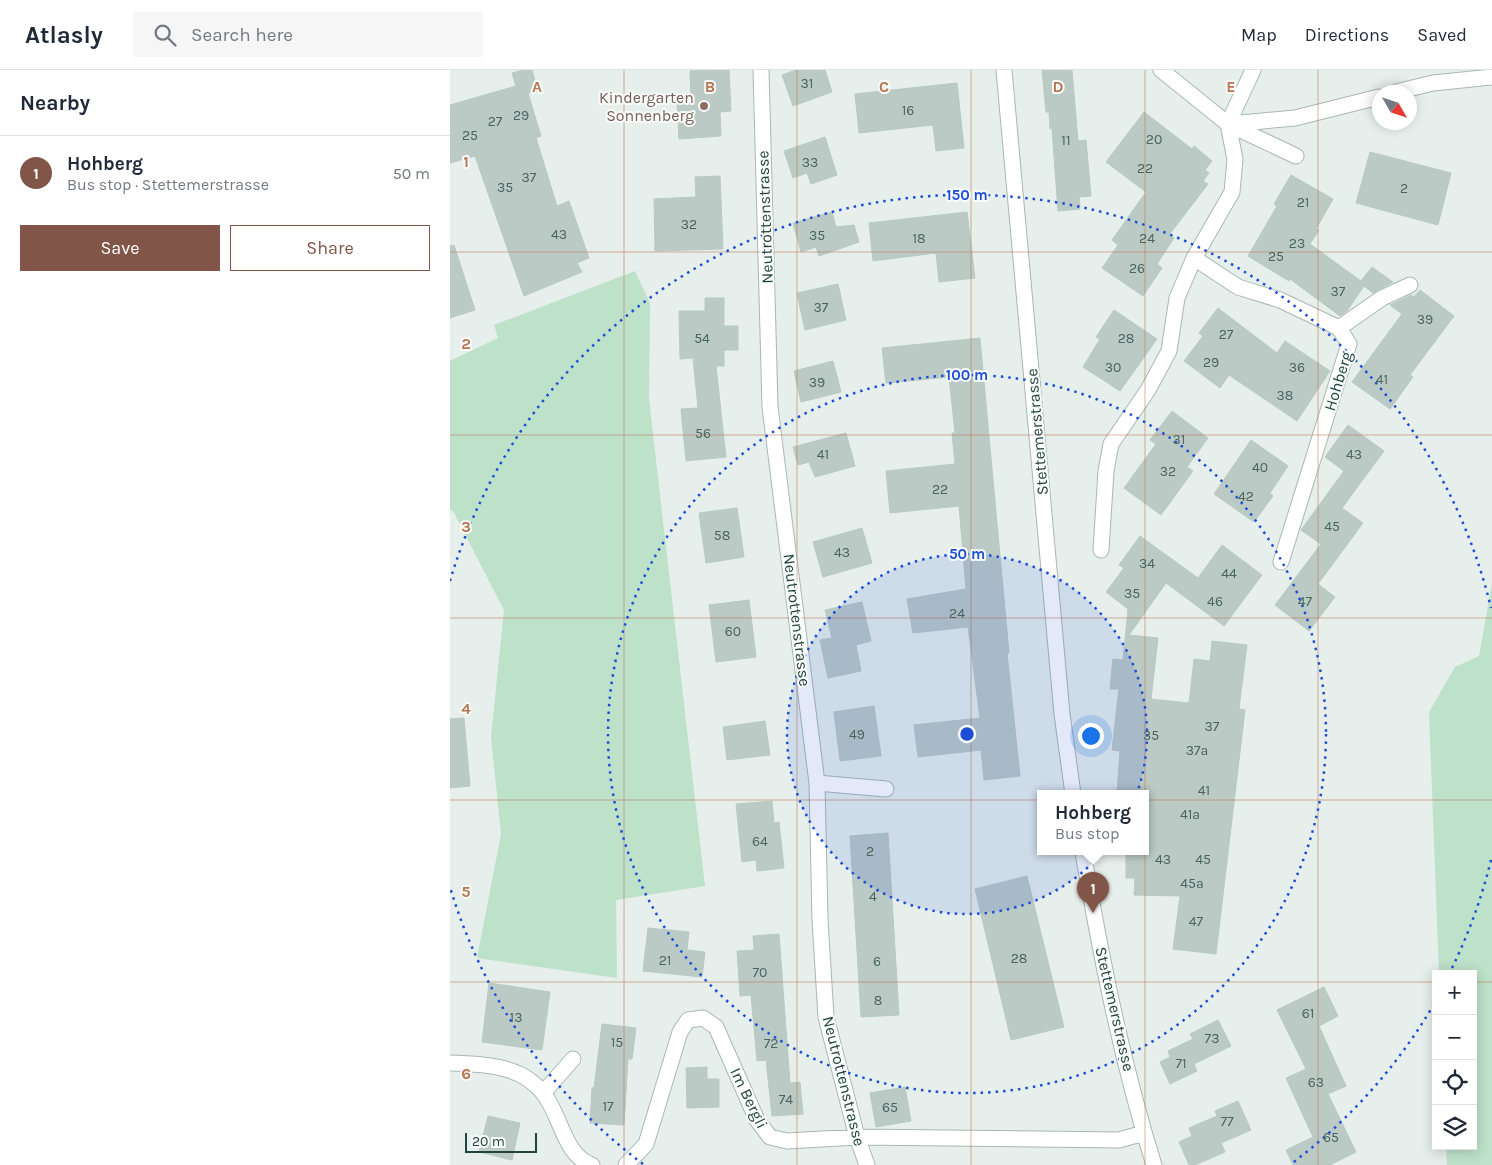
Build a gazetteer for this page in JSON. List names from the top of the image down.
{
  "streets": {
    "street": [
      "Neutrottenstrasse",
      "Hohberg",
      "Stettemerstrasse",
      "Im Bergli"
    ]
  },
  "crossings": [
    ["Neutrottenstrasse", "Im Bergli"],
    ["Stettemerstrasse", "Im Bergli"]
  ],
  "places": ["Kindergarten Sonnenberg"],
  "house_numbers": [
    "31",
    "16",
    "29",
    "27",
    "25",
    "20",
    "11",
    "33",
    "22",
    "37",
    "35",
    "2",
    "21",
    "32",
    "43",
    "35",
    "18",
    "24",
    "23",
    "25",
    "26",
    "37",
    "37",
    "39",
    "27",
    "54",
    "28",
    "29",
    "30",
    "36",
    "41",
    "39",
    "38",
    "56",
    "31",
    "41",
    "43",
    "40",
    "32",
    "22",
    "42",
    "45",
    "58",
    "43",
    "34",
    "44",
    "35",
    "46",
    "47",
    "24",
    "60",
    "37",
    "49",
    "35",
    "37a",
    "41",
    "41a",
    "64",
    "2",
    "43",
    "45",
    "45a",
    "4",
    "47",
    "28",
    "21",
    "6",
    "70",
    "8",
    "61",
    "13",
    "73",
    "15",
    "72",
    "71",
    "63",
    "74",
    "17",
    "65",
    "77",
    "65"
  ],
  "scale_bar": "20 m",
  "north": "bottom right",
  "page": {
    "header": "Atlasly",
    "search": "Search here",
    "nav": ["Map", "Directions", "Saved"],
    "heading": "Nearby",
    "list": [
      {
        "mark": "1",
        "name": "Hohberg",
        "note": "Bus stop · Stettemerstrasse",
        "value": "50 m"
      }
    ],
    "buttons": ["Save", "Share"],
    "popup": ["Hohberg", "Bus stop"],
    "pins": "1",
    "map_buttons": ["+", "−"],
    "scale": "20 m"
  },
  "grid": {
    "columns": [
      "A",
      "B",
      "C",
      "D",
      "E"
    ],
    "rows": [
      "1",
      "2",
      "3",
      "4",
      "5",
      "6"
    ]
  },
  "rings": ["150 m", "100 m", "50 m"]
}
